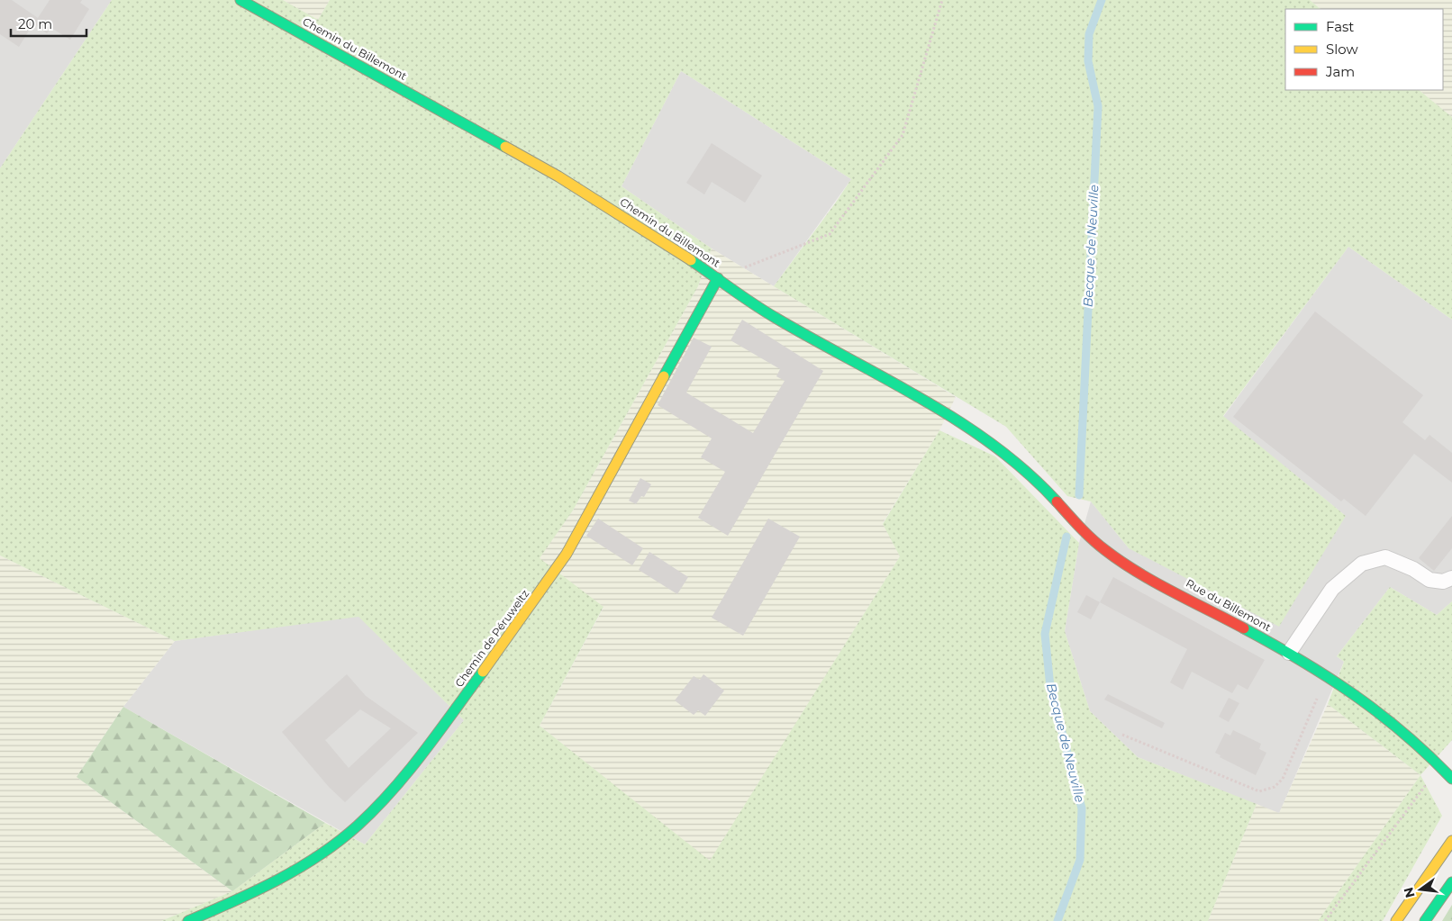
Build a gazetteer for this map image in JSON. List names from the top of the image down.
{
  "streets": {
    "street": ["Chemin du Billemont", "Rue du Billemont", "Chemin de Péruweltz"]
  },
  "crossings": [
    ["Chemin du Billemont", "Rue du Billemont"],
    ["Chemin du Billemont", "Chemin de Péruweltz"]
  ],
  "water": ["Becque de Neuville"],
  "legend": ["Fast", "Slow", "Jam"],
  "scale_bar": "20 m",
  "north": "left"
}
